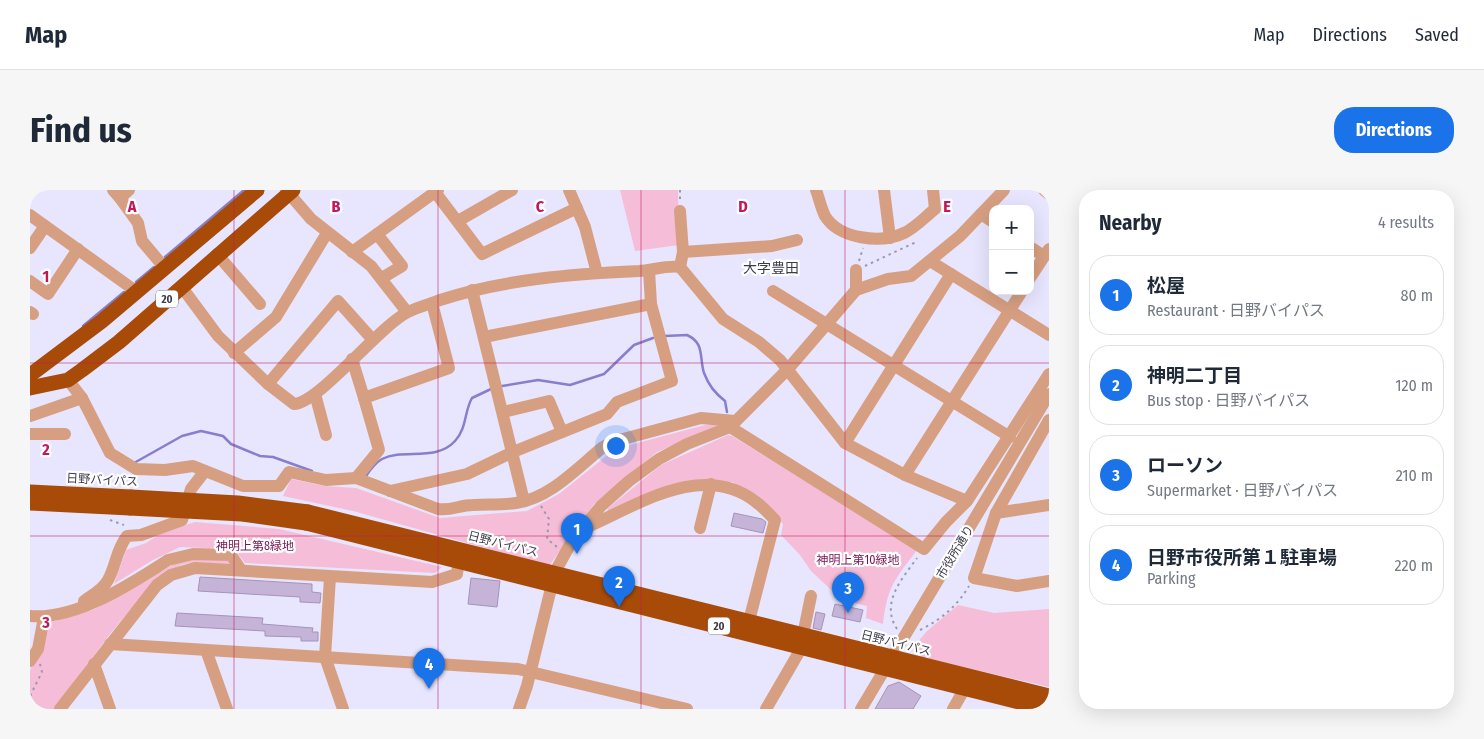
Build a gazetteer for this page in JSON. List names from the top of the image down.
{
  "streets": {
    "highway": ["20", "日野バイパス"],
    "street": ["市役所通り"]
  },
  "crossings": [
    ["日野バイパス", "市役所通り"]
  ],
  "districts": ["大字豊田"],
  "parks": ["神明上第8緑地", "神明上第10緑地"],
  "page": {
    "header": "Map",
    "nav": ["Map", "Directions", "Saved"],
    "buttons": "Directions",
    "title": "Find us",
    "heading": ["Nearby", "4 results"],
    "map_buttons": ["+", "−"],
    "list": [
      {
        "mark": "1",
        "name": "松屋",
        "note": "Restaurant · 日野バイパス",
        "value": "80 m"
      },
      {
        "mark": "2",
        "name": "神明二丁目",
        "note": "Bus stop · 日野バイパス",
        "value": "120 m"
      },
      {
        "mark": "3",
        "name": "ローソン",
        "note": "Supermarket · 日野バイパス",
        "value": "210 m"
      },
      {
        "mark": "4",
        "name": "日野市役所第１駐車場",
        "note": "Parking",
        "value": "220 m"
      }
    ],
    "pins": [
      "1",
      "2",
      "3",
      "4"
    ]
  },
  "grid": {
    "columns": [
      "A",
      "B",
      "C",
      "D",
      "E"
    ],
    "rows": ["1", "2", "3"]
  }
}
